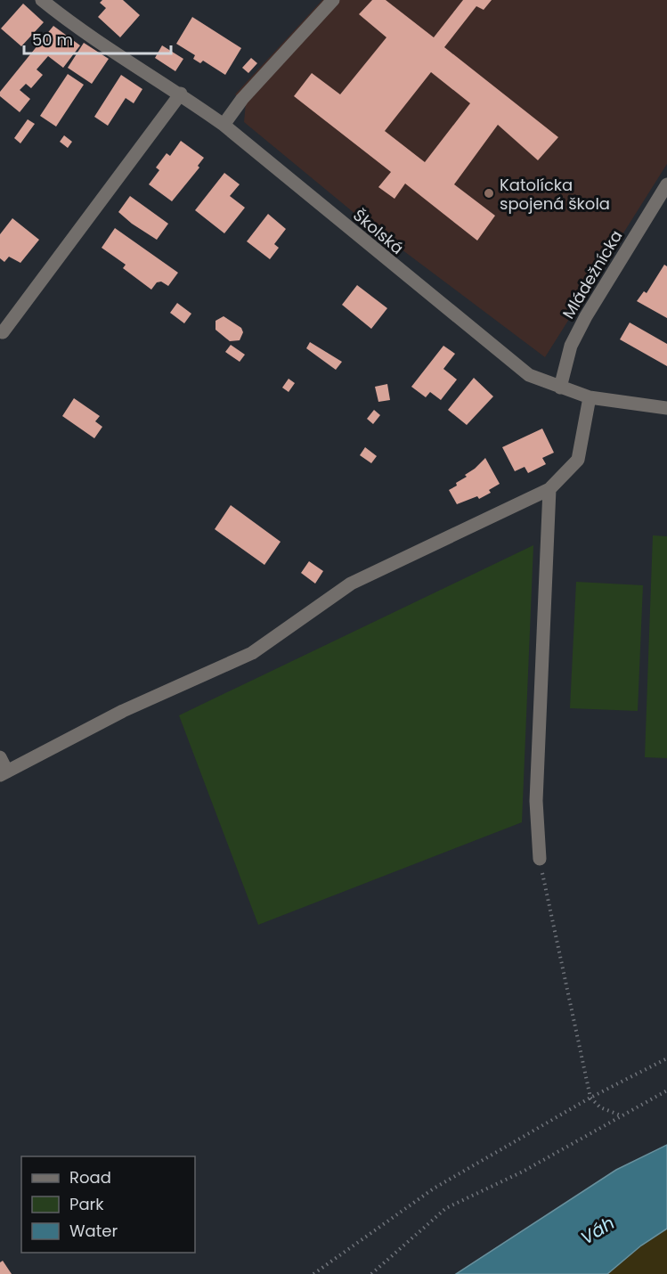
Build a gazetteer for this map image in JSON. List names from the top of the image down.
{
  "streets": {
    "street": ["Školská", "Mládežnícka"]
  },
  "crossings": [
    ["Školská", "Mládežnícka"]
  ],
  "water": ["Váh"],
  "places": ["Katolícka spojená škola"],
  "legend": ["Road", "Park", "Water"],
  "scale_bar": "50 m"
}
